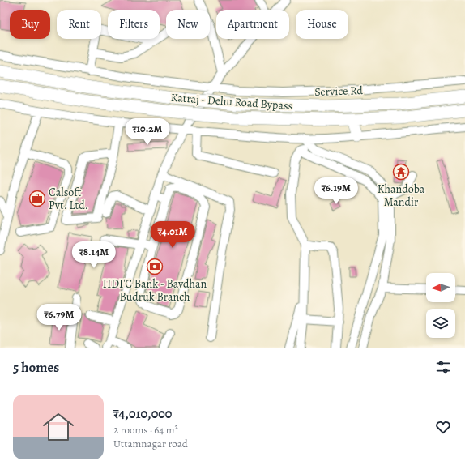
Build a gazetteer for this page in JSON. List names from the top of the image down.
{
  "streets": {
    "highway": ["Katraj - Dehu Road Bypass"],
    "street": ["Service Rd"]
  },
  "places": {
    "temple": ["Khandoba Mandir"],
    "office": ["Calsoft Pvt. Ltd."],
    "bank": ["HDFC Bank - Bavdhan Budruk Branch"]
  },
  "north": "left",
  "page": {
    "chip": [
      "Buy",
      "Rent",
      "Filters",
      "New",
      "Apartment",
      "House"
    ],
    "price": [
      "₹10.2M",
      "₹6.19M",
      "₹4.01M",
      "₹8.14M",
      "₹6.79M"
    ],
    "heading": "5 homes",
    "list": [
      {
        "name": "₹4,010,000",
        "note": "2 rooms · 64 m² · Uttamnagar road"
      }
    ]
  }
}
